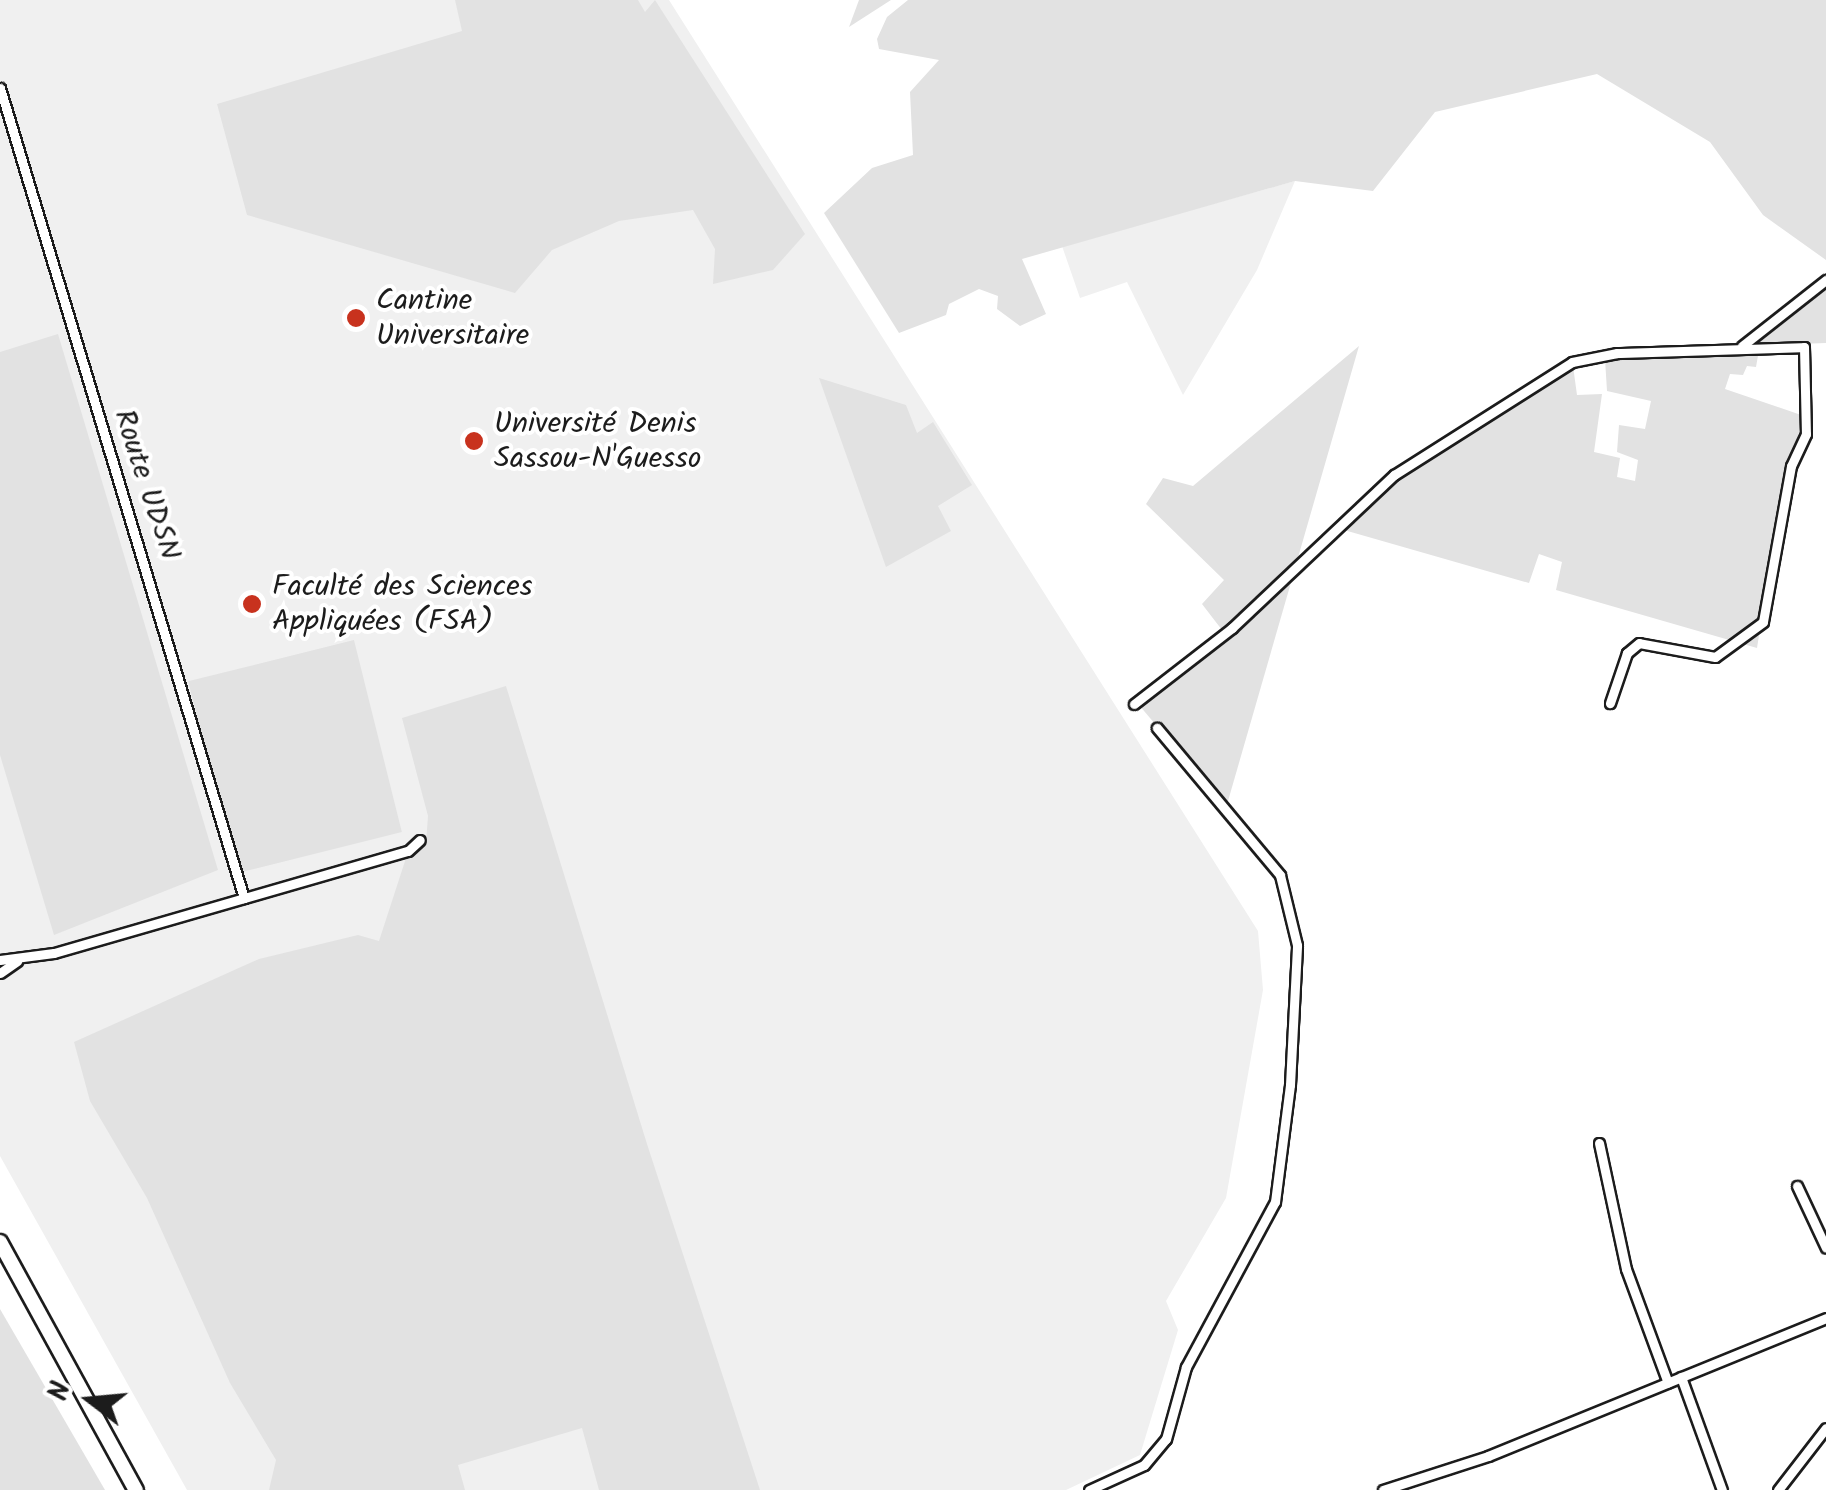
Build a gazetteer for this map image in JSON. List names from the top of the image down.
{
  "streets": {
    "street": ["Route UDSN"]
  },
  "places": ["Cantine Universitaire", "Université Denis Sassou-N'Guesso", "Faculté des Sciences Appliquées (FSA)"],
  "north": "left"
}
